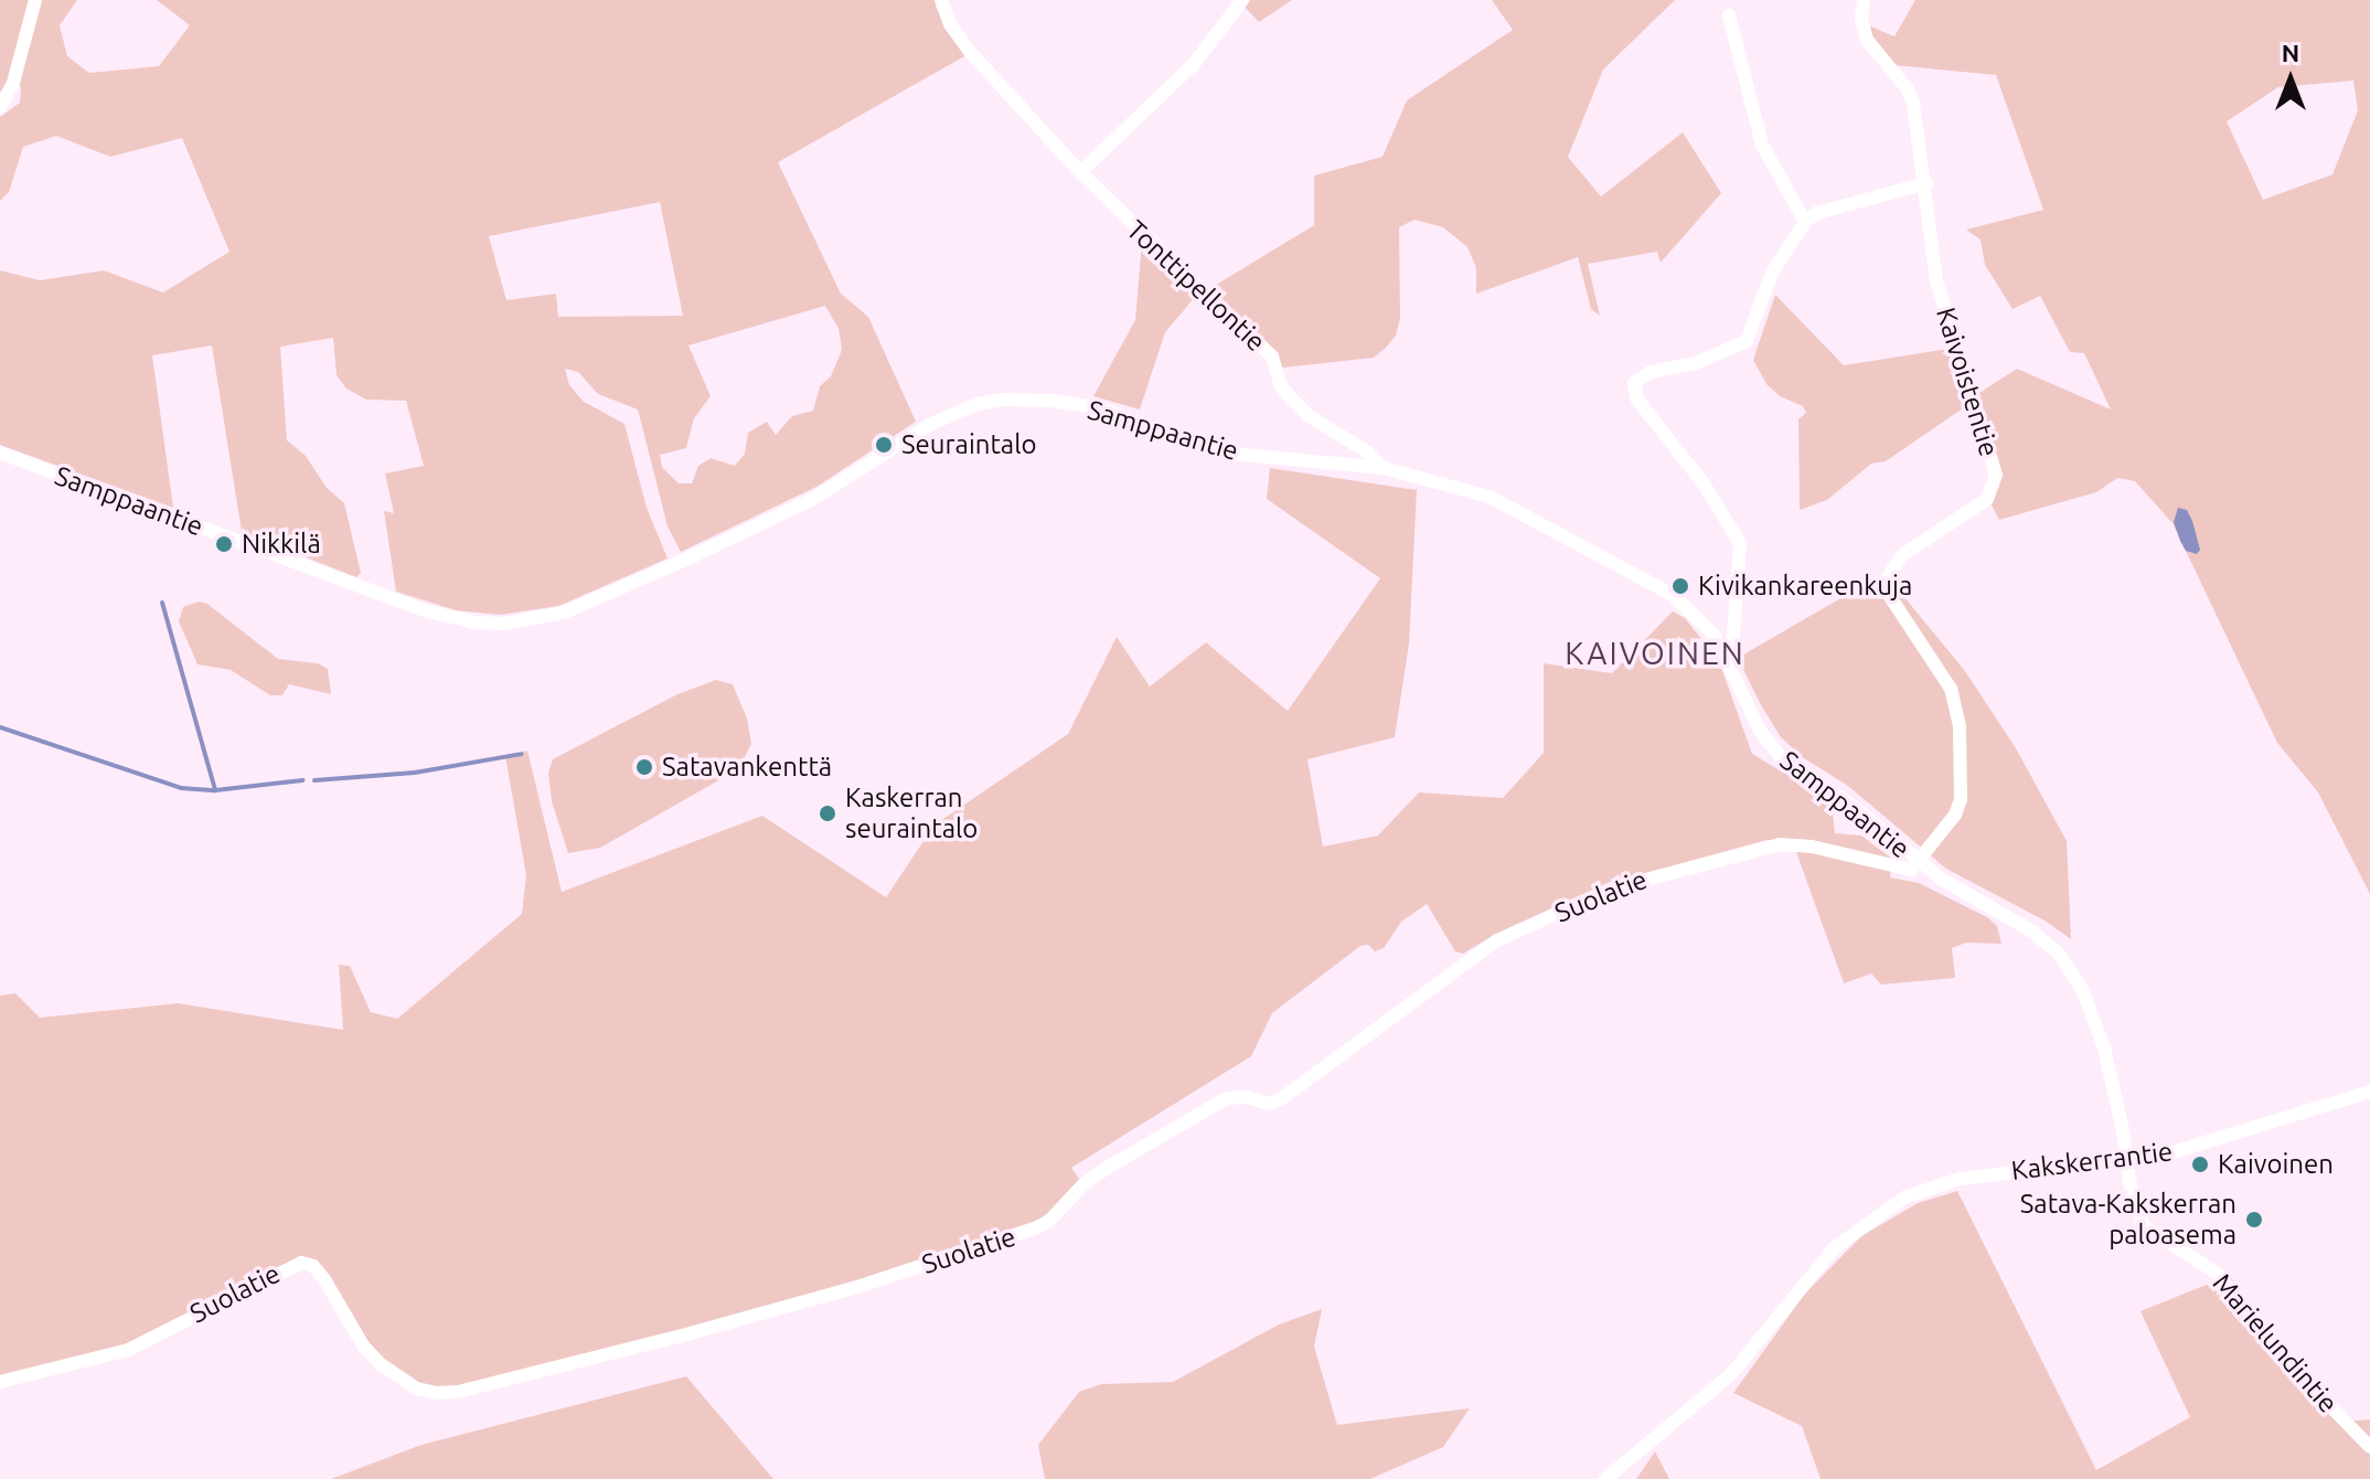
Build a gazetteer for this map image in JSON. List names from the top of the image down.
{
  "streets": {
    "street": [
      "Tonttipellontie",
      "Kaivoistentie",
      "Samppaantie",
      "Suolatie",
      "Kakskerrantie",
      "Marielundintie"
    ]
  },
  "crossings": [
    ["Tonttipellontie", "Samppaantie"],
    ["Kaivoistentie", "Samppaantie"],
    ["Kaivoistentie", "Suolatie"],
    ["Samppaantie", "Suolatie"],
    ["Samppaantie", "Kakskerrantie"],
    ["Samppaantie", "Marielundintie"],
    ["Kakskerrantie", "Marielundintie"]
  ],
  "districts": ["KAIVOINEN"],
  "places": [
    "Seuraintalo",
    "Nikkilä",
    "Kivikankareenkuja",
    "Satavankenttä",
    "Kaskerran seuraintalo",
    "Kaivoinen",
    "Satava-Kakskerran paloasema"
  ],
  "north": "top"
}
